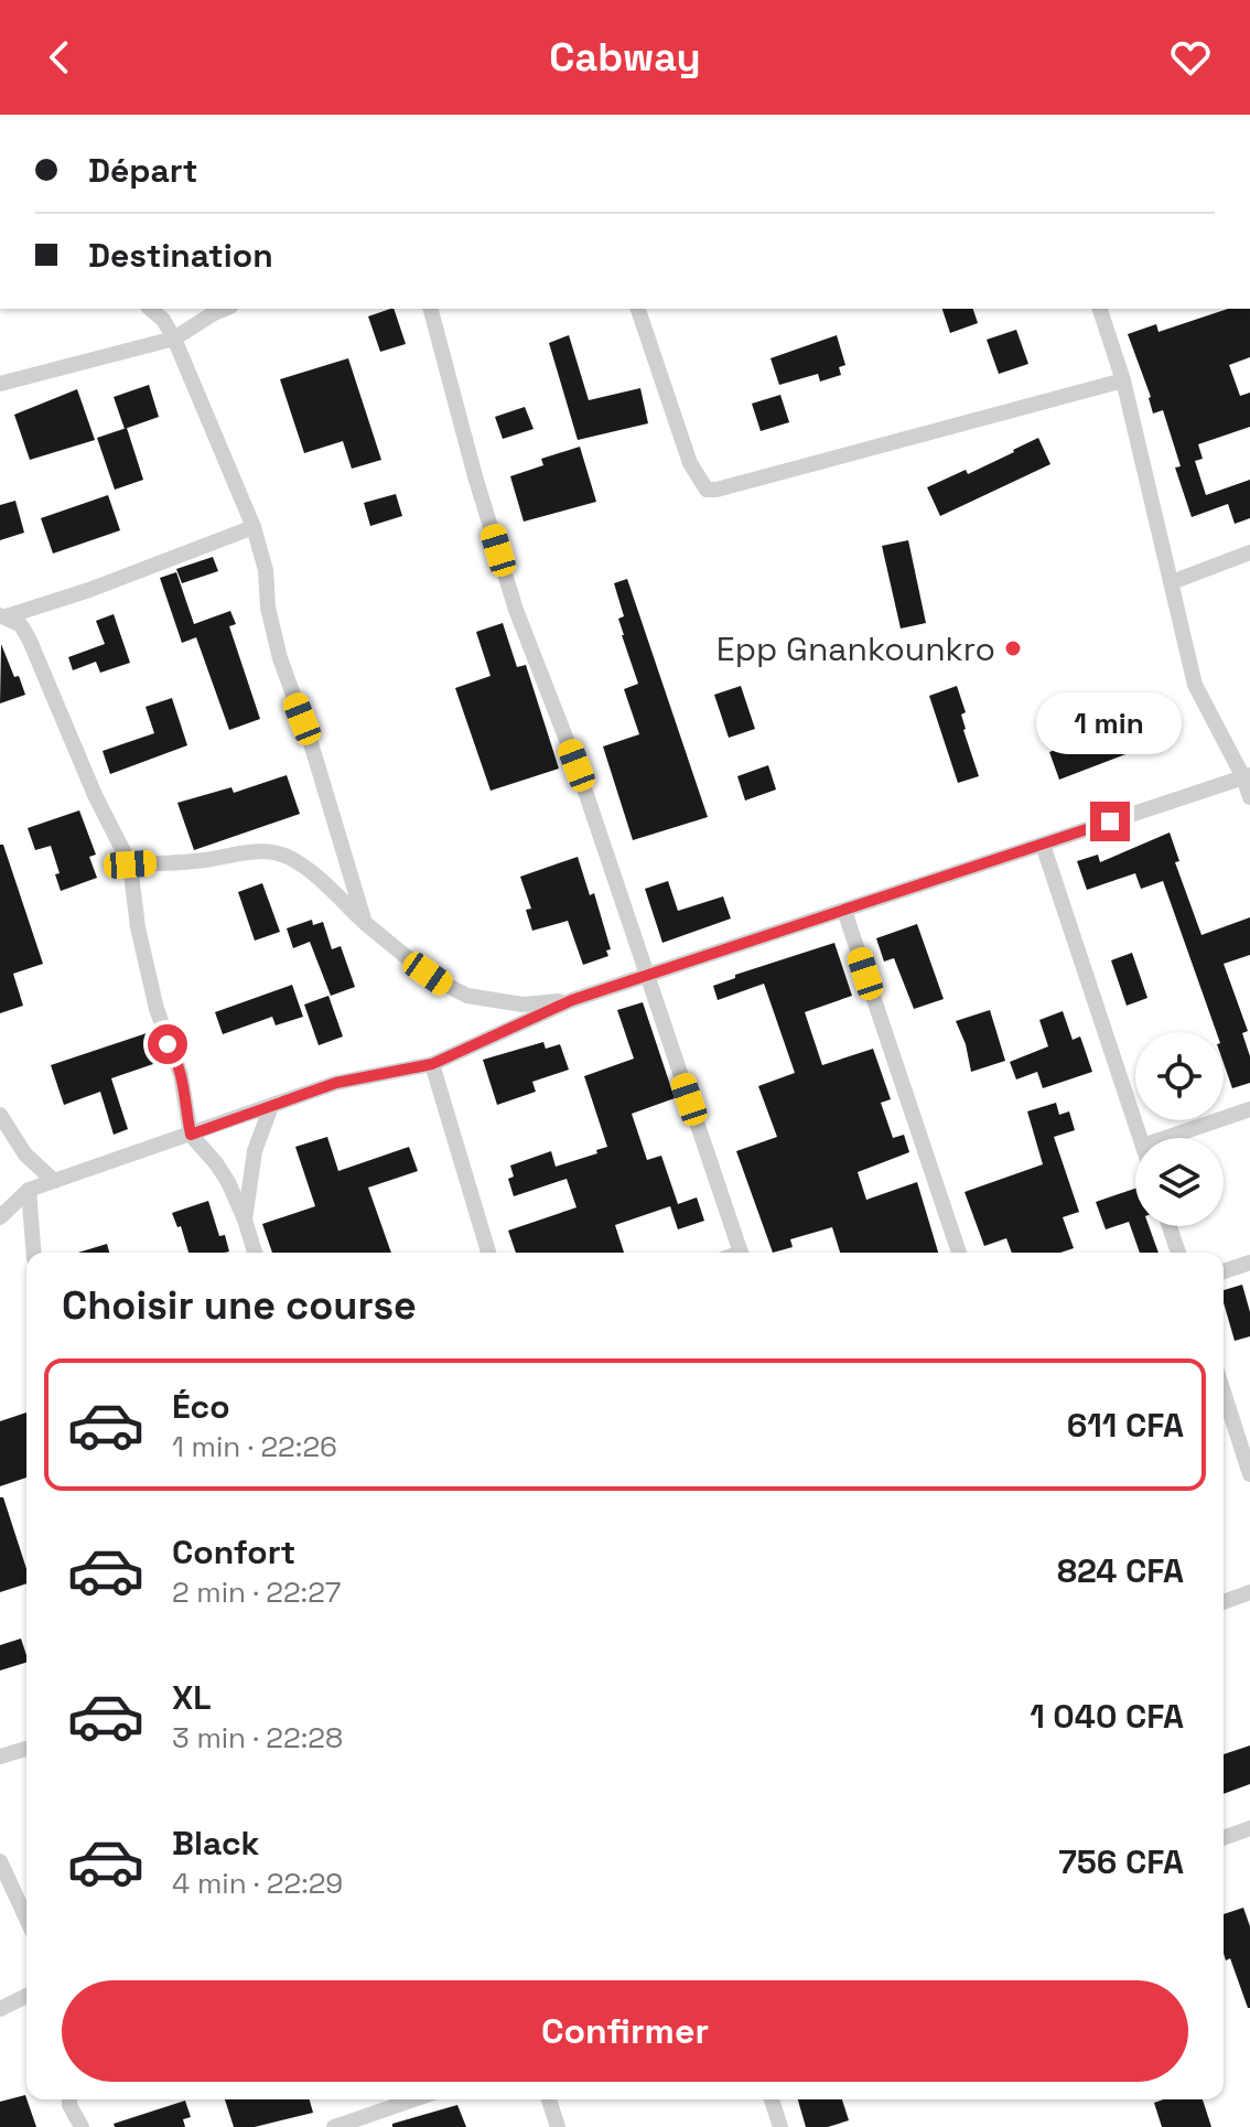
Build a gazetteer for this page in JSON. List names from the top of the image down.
{
  "places": ["Epp Gnankounkro"],
  "page": {
    "header": "Cabway",
    "banner": ["Départ", "Destination"],
    "bubble": "1 min",
    "heading": "Choisir une course",
    "list": [
      {
        "name": "Éco",
        "note": "1 min · 22:26",
        "value": "611 CFA"
      },
      {
        "name": "Confort",
        "note": "2 min · 22:27",
        "value": "824 CFA"
      },
      {
        "name": "XL",
        "note": "3 min · 22:28",
        "value": "1 040 CFA"
      },
      {
        "name": "Black",
        "note": "4 min · 22:29",
        "value": "756 CFA"
      }
    ],
    "buttons": "Confirmer"
  }
}
